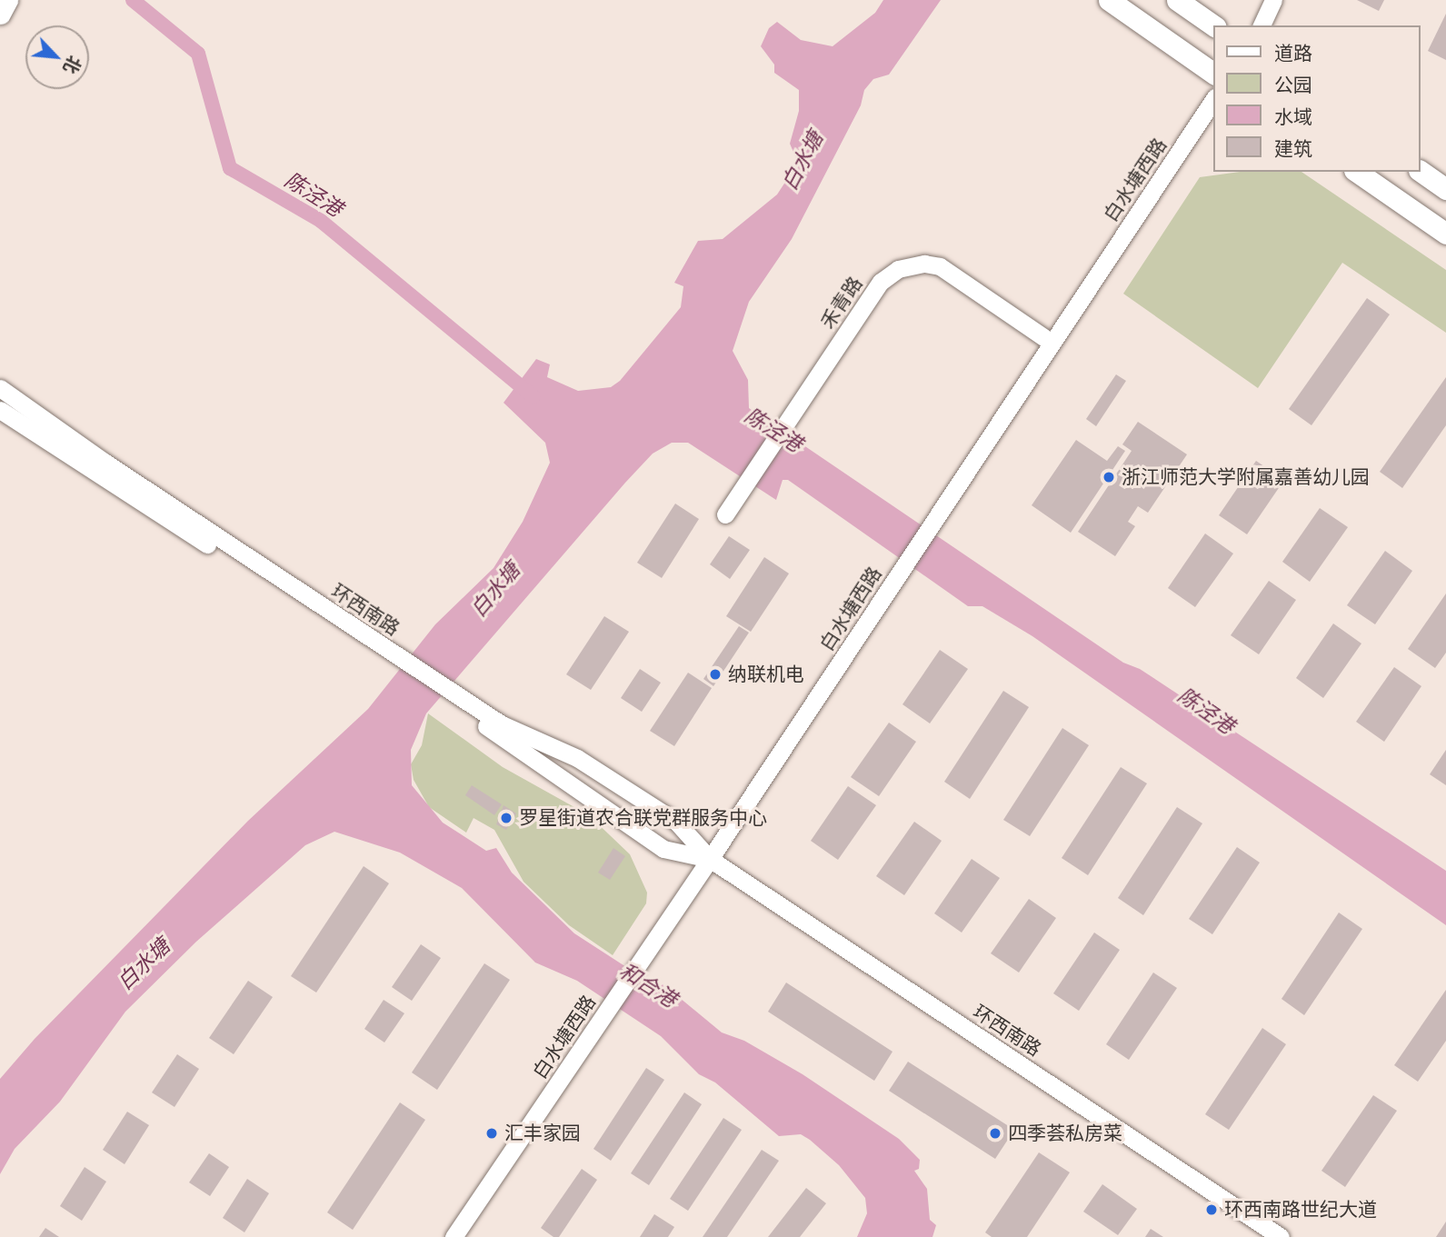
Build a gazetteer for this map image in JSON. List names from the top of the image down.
{
  "streets": {
    "street": ["白水塘西路", "禾青路", "环西南路"]
  },
  "crossings": [
    ["白水塘西路", "禾青路"],
    ["白水塘西路", "环西南路"]
  ],
  "water": ["白水塘", "陈泾港", "和合港"],
  "places": [
    "浙江师范大学附属嘉善幼儿园",
    "纳联机电",
    "罗星街道农合联党群服务中心",
    "汇丰家园",
    "四季荟私房菜",
    "环西南路世纪大道"
  ],
  "legend": [
    "道路",
    "公园",
    "水域",
    "建筑"
  ],
  "north": "bottom right"
}
